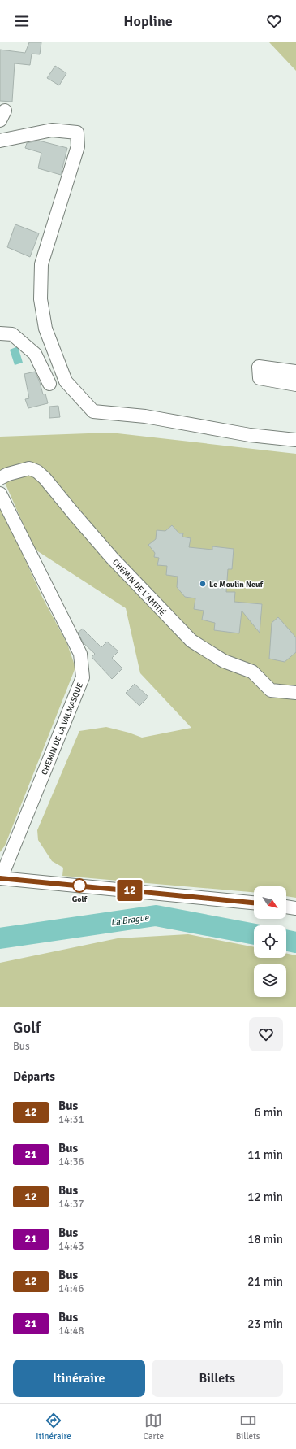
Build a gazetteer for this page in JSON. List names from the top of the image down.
{
  "streets": {
    "street": ["CHEMIN DE L'AMITIÉ", "CHEMIN DE LA VALMASQUE"]
  },
  "water": ["La Brague"],
  "places": ["Le Moulin Neuf", "Golf"],
  "lines": ["bus line 12"],
  "north": "bottom right",
  "page": {
    "header": "Hopline",
    "on_map": "12",
    "heading": [
      ["Golf", "Bus"],
      "Départs"
    ],
    "list": [
      {
        "mark": "12",
        "name": "Bus",
        "note": "14:31",
        "value": "6 min"
      },
      {
        "mark": "21",
        "name": "Bus",
        "note": "14:36",
        "value": "11 min"
      },
      {
        "mark": "12",
        "name": "Bus",
        "note": "14:37",
        "value": "12 min"
      },
      {
        "mark": "21",
        "name": "Bus",
        "note": "14:43",
        "value": "18 min"
      },
      {
        "mark": "12",
        "name": "Bus",
        "note": "14:46",
        "value": "21 min"
      },
      {
        "mark": "21",
        "name": "Bus",
        "note": "14:48",
        "value": "23 min"
      }
    ],
    "buttons": ["Itinéraire", "Billets"],
    "tabs": ["Itinéraire", "Carte", "Billets"]
  }
}
